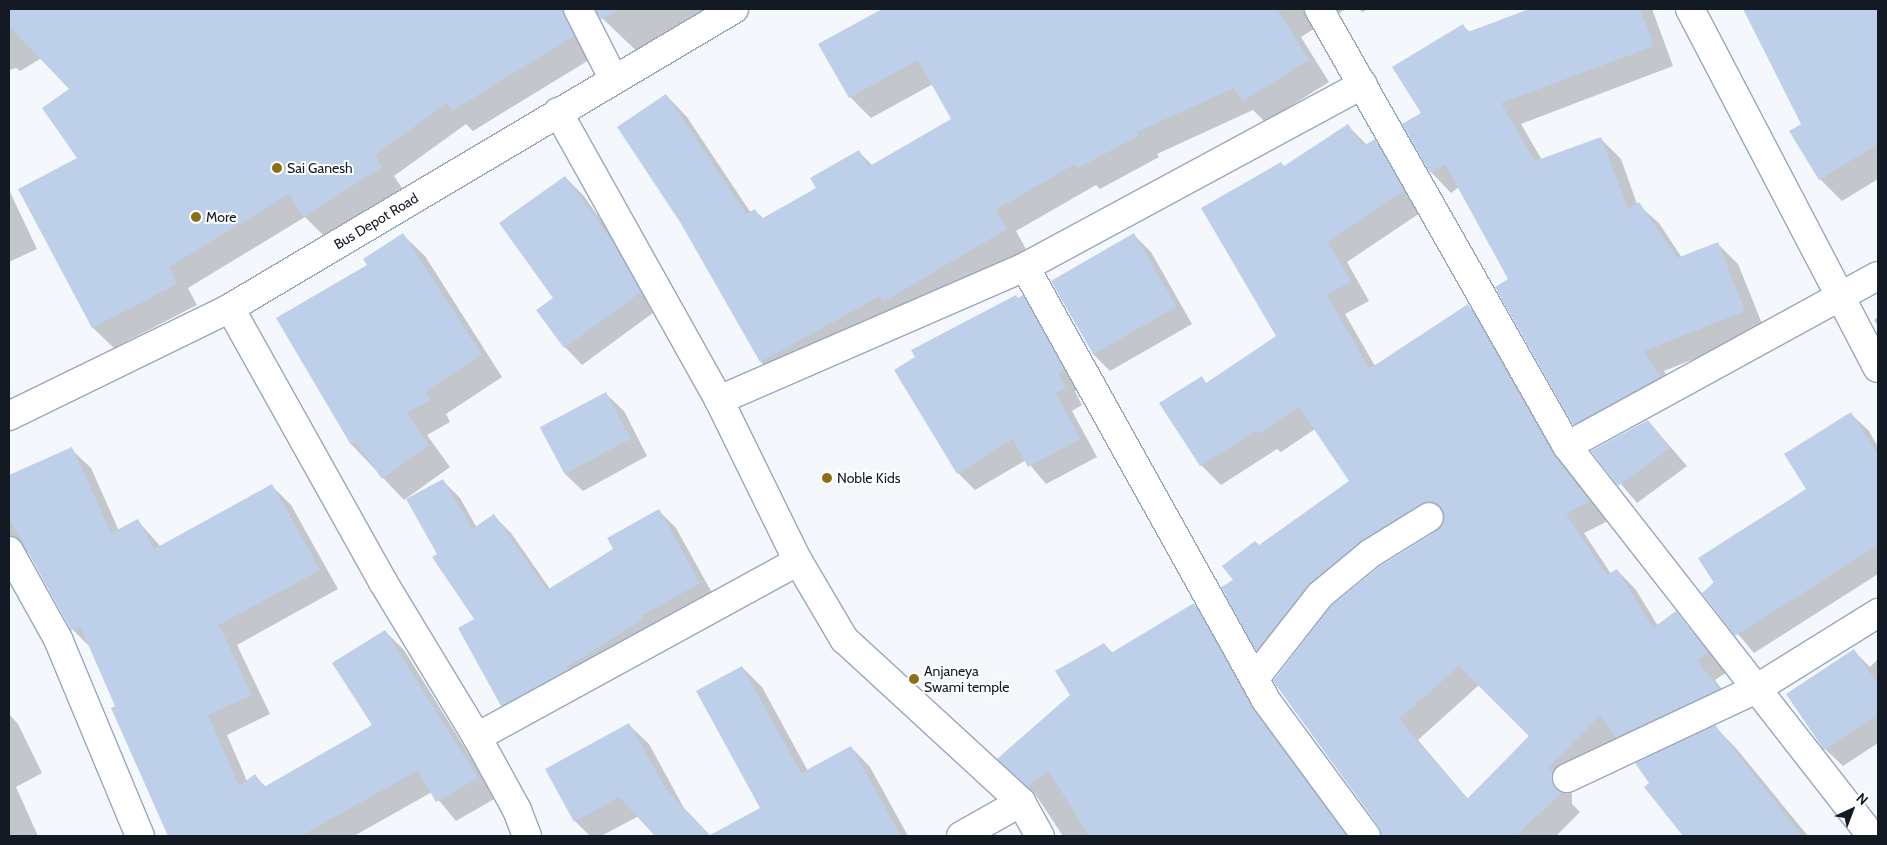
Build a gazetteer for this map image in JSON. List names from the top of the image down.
{
  "streets": {
    "street": ["Bus Depot Road"]
  },
  "places": [
    "Sai Ganesh",
    "More",
    "Noble Kids",
    "Anjaneya Swami temple"
  ],
  "north": "top right"
}
